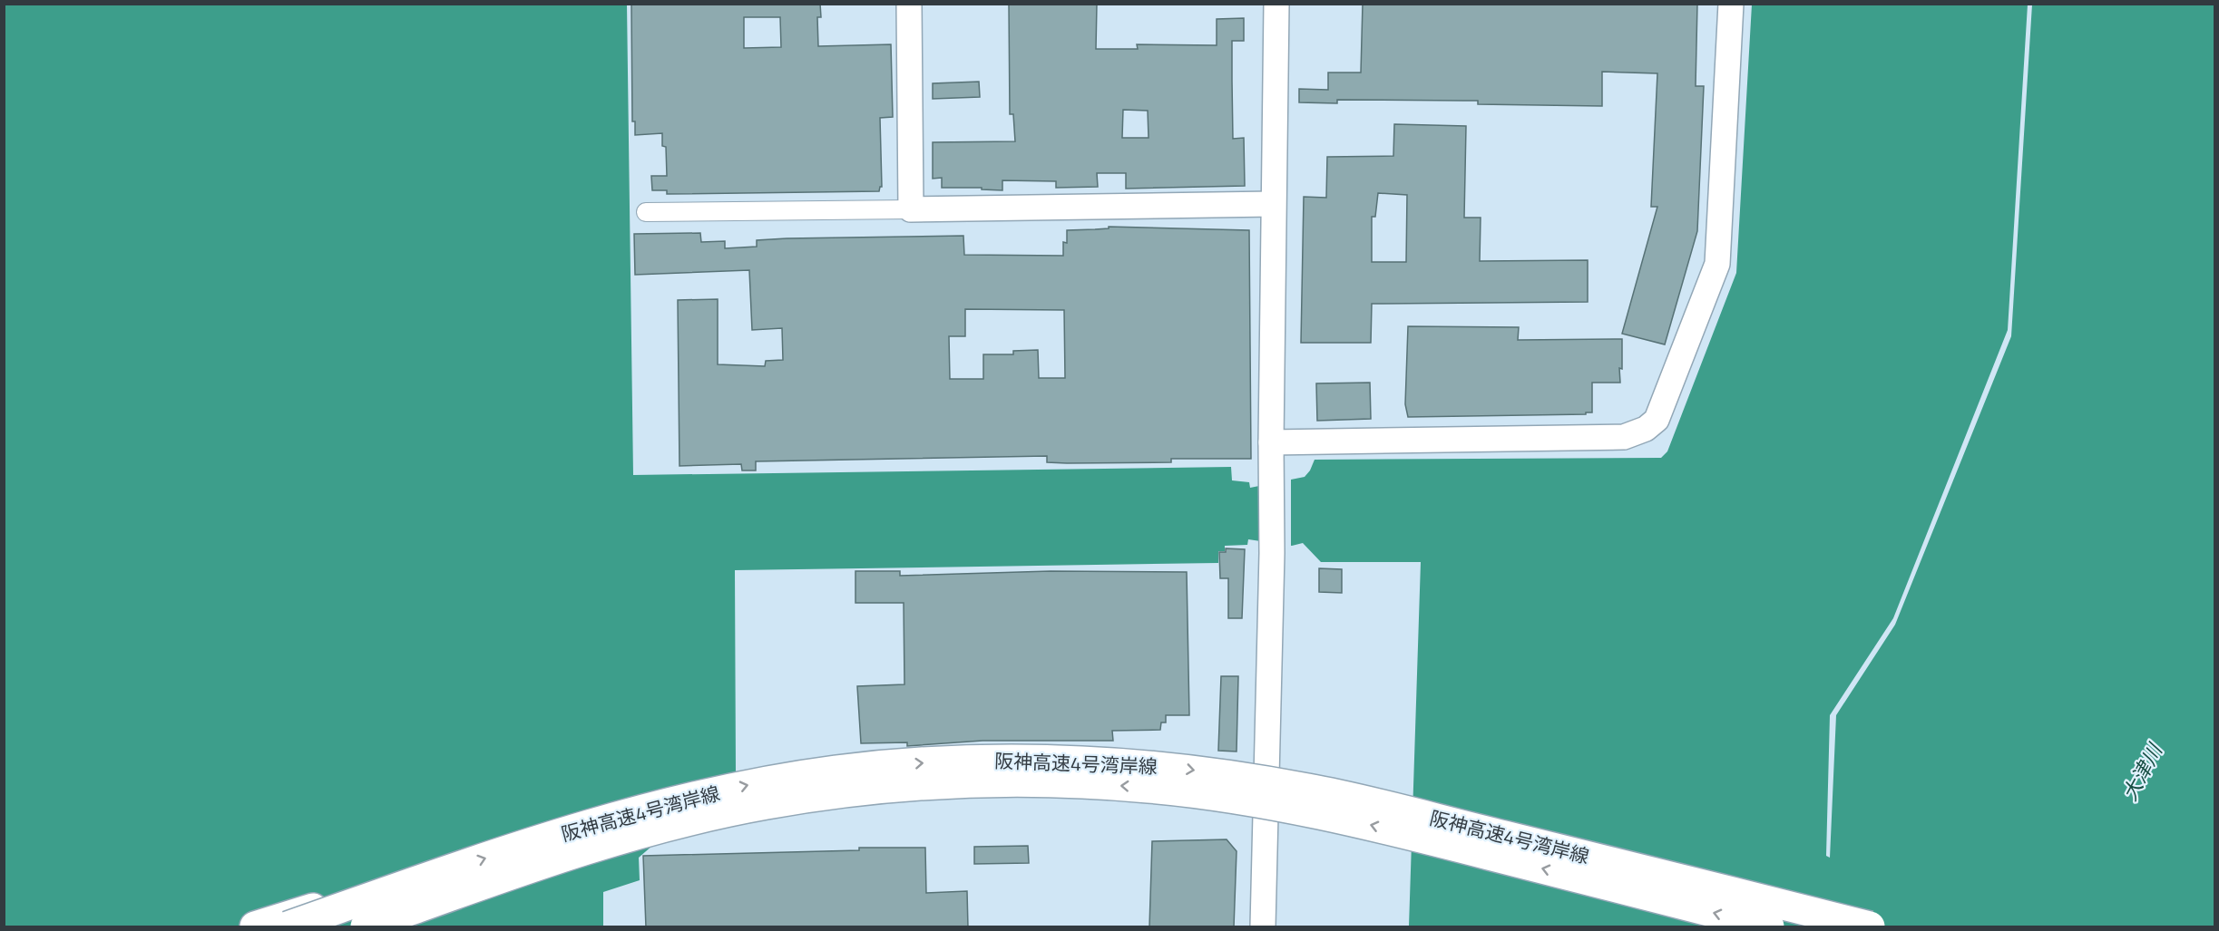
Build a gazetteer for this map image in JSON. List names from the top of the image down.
{
  "streets": {
    "highway": ["阪神高速4号湾岸線"]
  },
  "water": ["大津川"]
}
